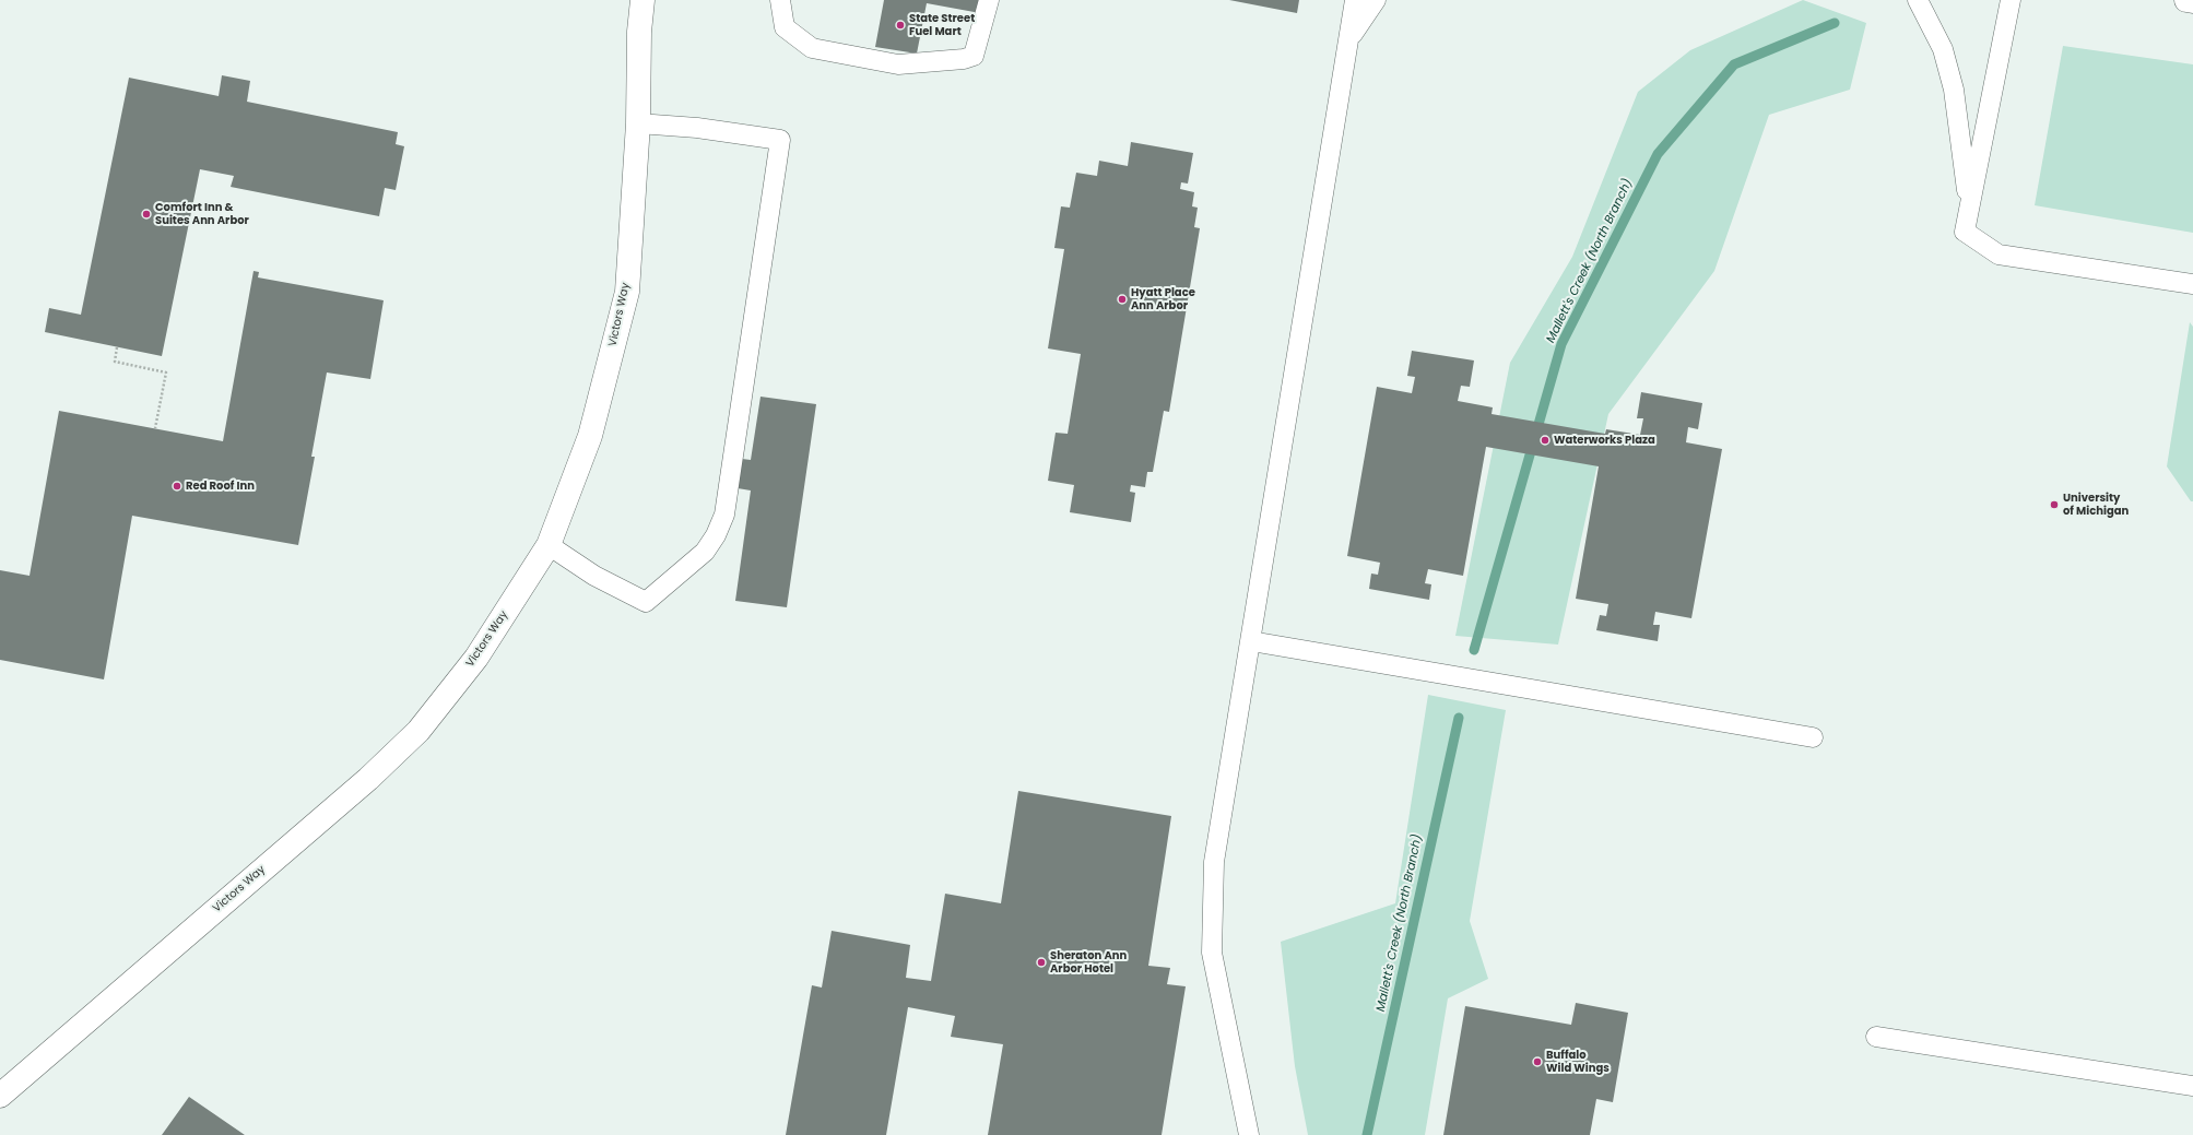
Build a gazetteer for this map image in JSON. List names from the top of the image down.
{
  "streets": {
    "street": ["Victors Way"]
  },
  "water": ["Mallett's Creek (North Branch)"],
  "places": [
    "State Street Fuel Mart",
    "Comfort Inn & Suites Ann Arbor",
    "Hyatt Place Ann Arbor",
    "Waterworks Plaza",
    "Red Roof Inn",
    "University of Michigan",
    "Sheraton Ann Arbor Hotel",
    "Buffalo Wild Wings"
  ]
}
